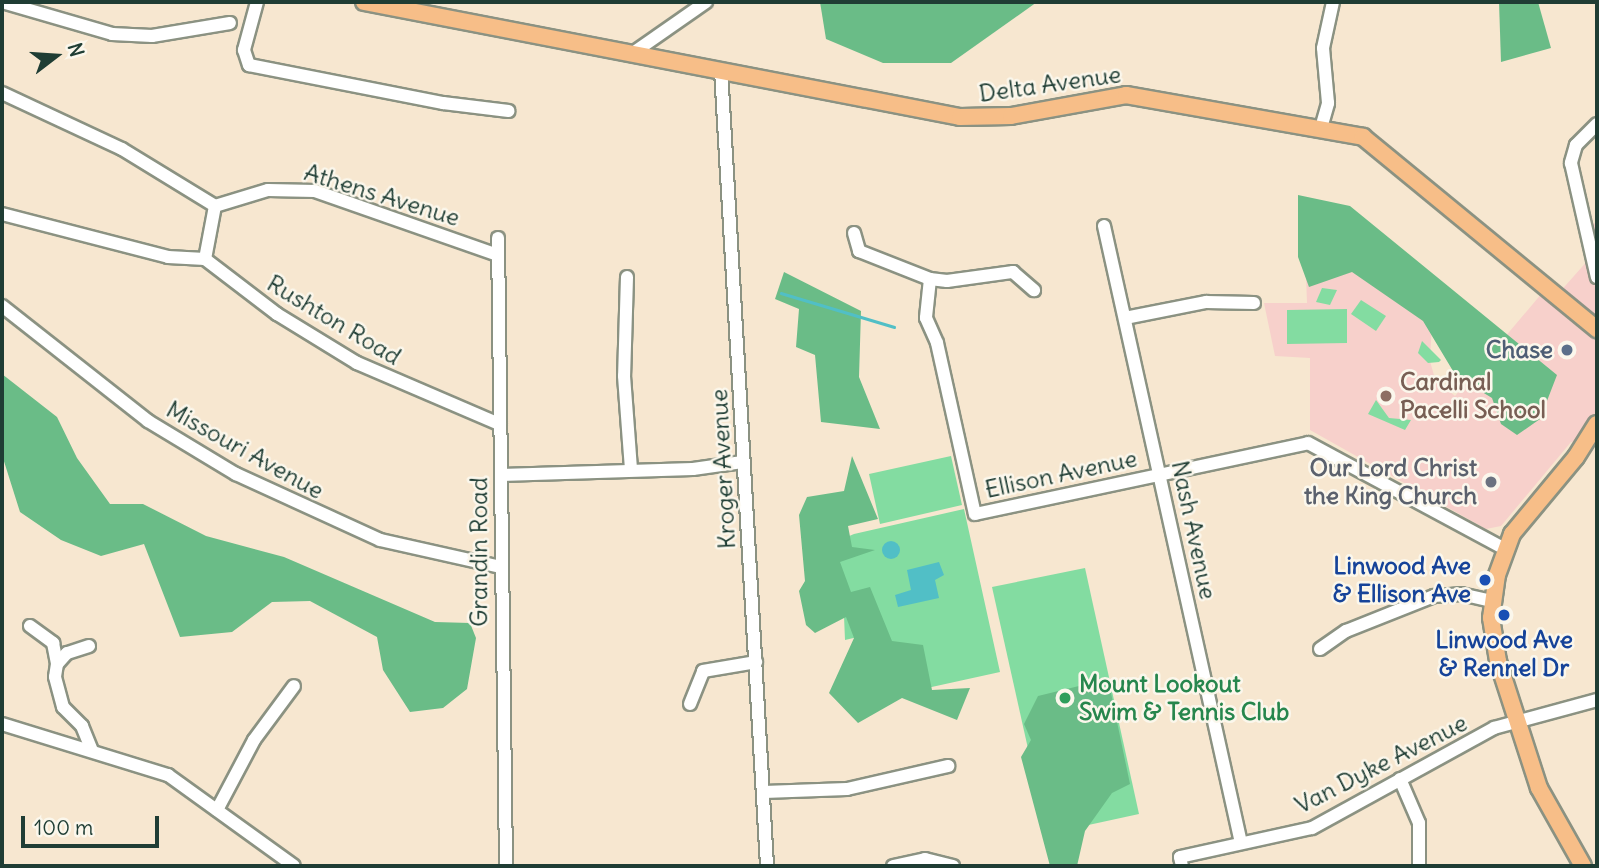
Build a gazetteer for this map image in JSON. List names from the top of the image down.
{
  "streets": {
    "main road": ["Delta Avenue"],
    "street": [
      "Athens Avenue",
      "Rushton Road",
      "Missouri Avenue",
      "Kroger Avenue",
      "Ellison Avenue",
      "Nash Avenue",
      "Grandin Road",
      "Van Dyke Avenue"
    ]
  },
  "crossings": [
    ["Delta Avenue", "Kroger Avenue"],
    ["Athens Avenue", "Grandin Road"],
    ["Rushton Road", "Grandin Road"],
    ["Missouri Avenue", "Grandin Road"],
    ["Ellison Avenue", "Nash Avenue"],
    ["Nash Avenue", "Van Dyke Avenue"]
  ],
  "places": [
    "Chase",
    "Cardinal Pacelli School",
    "Our Lord Christ the King Church",
    "Linwood Ave & Ellison Ave",
    "Linwood Ave & Rennel Dr",
    "Mount Lookout Swim & Tennis Club"
  ],
  "scale_bar": "100 m",
  "north": "right"
}
